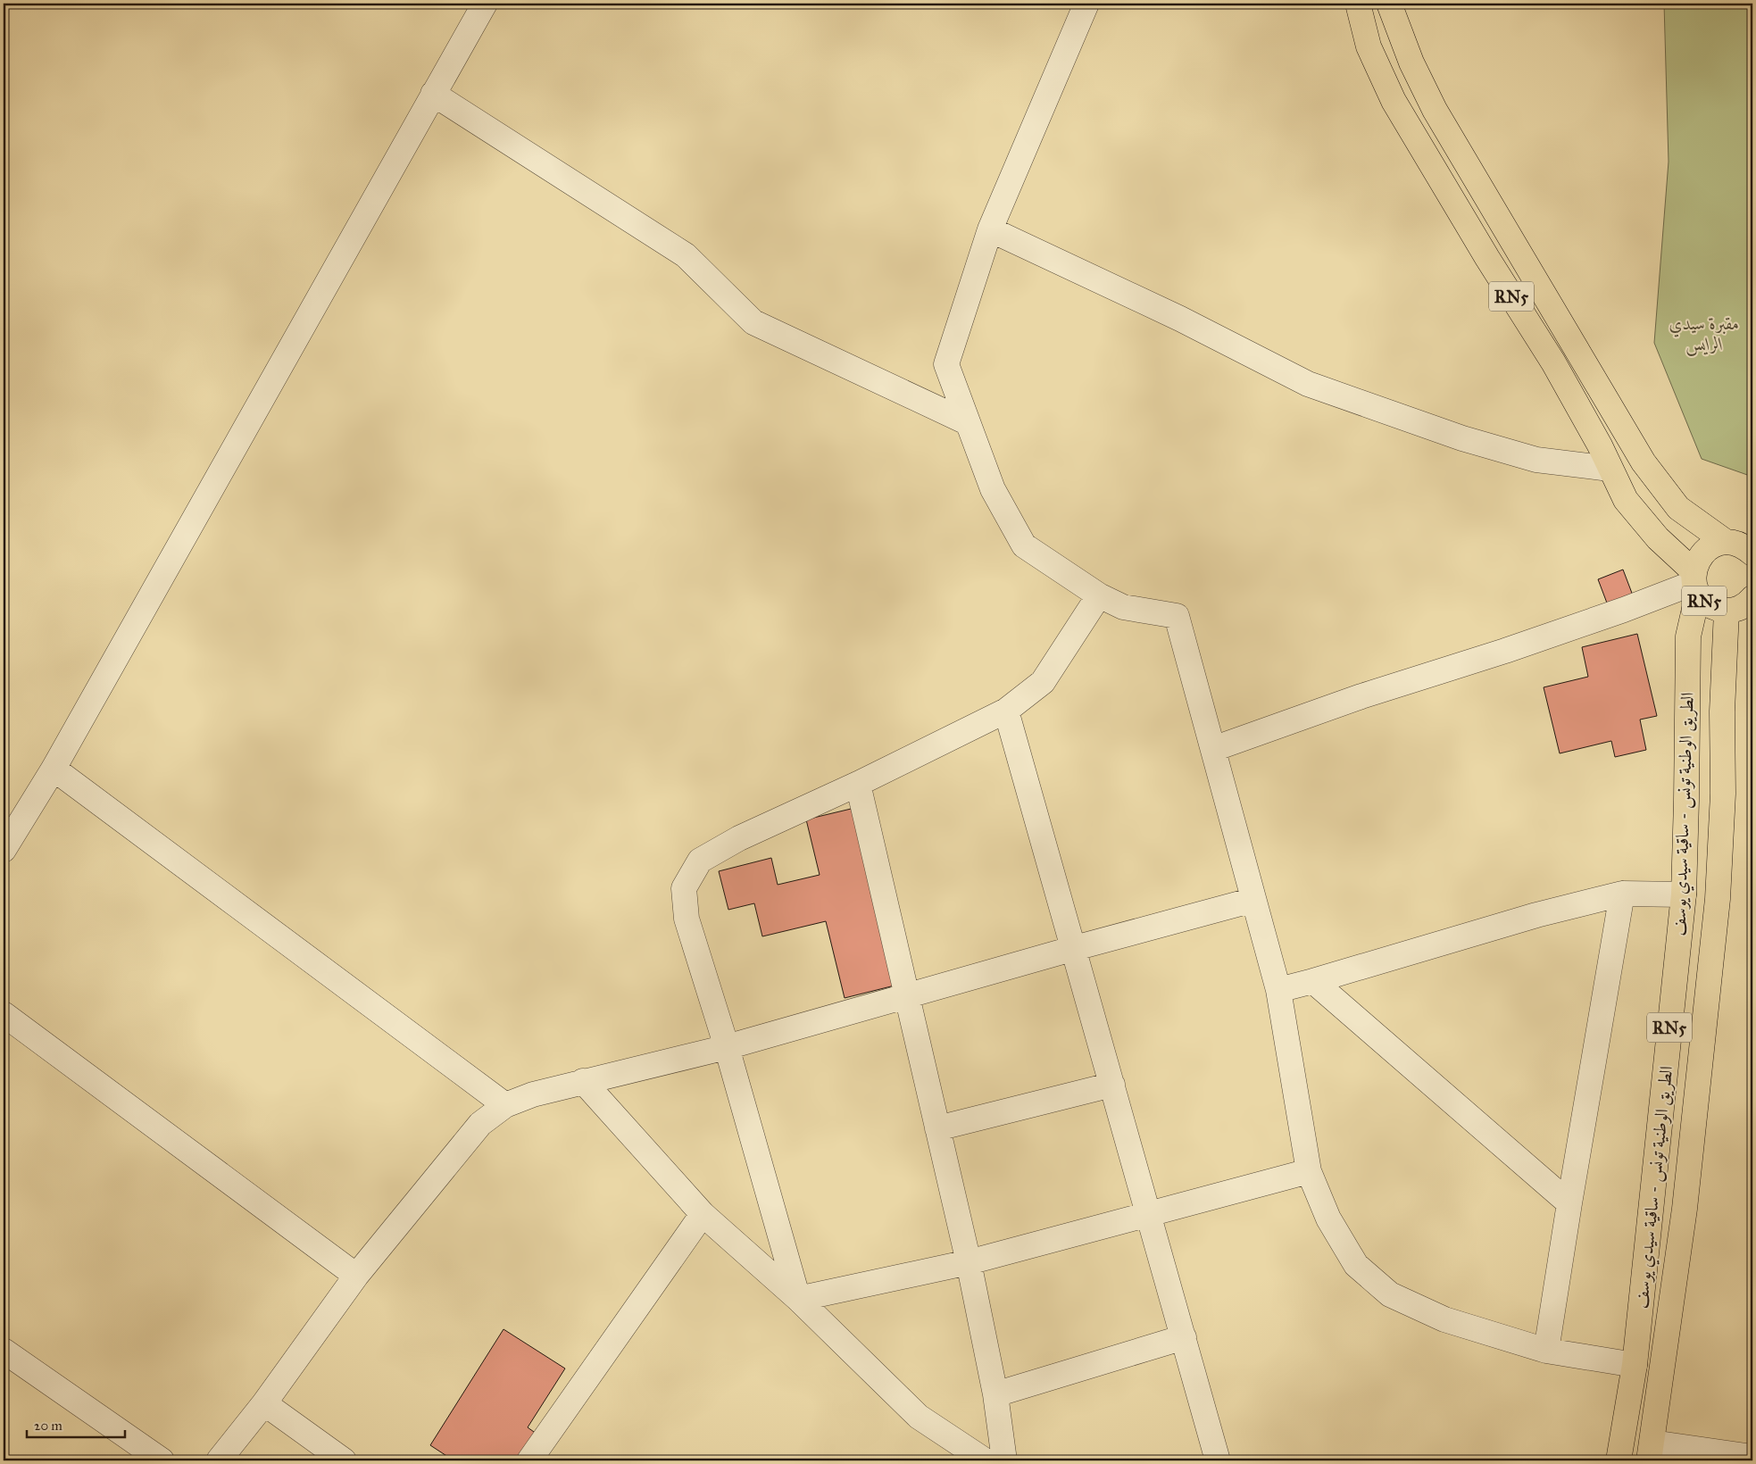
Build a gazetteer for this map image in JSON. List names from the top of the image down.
{
  "streets": {
    "main road": ["RN5", "الطريق الوطنية تونس - ساقية سيدي يوسف"]
  },
  "crossings": [
    ["RN5", "الطريق الوطنية تونس - ساقية سيدي يوسف"]
  ],
  "parks": ["مقبرة سيدي الرايس"],
  "scale_bar": "20 m"
}
